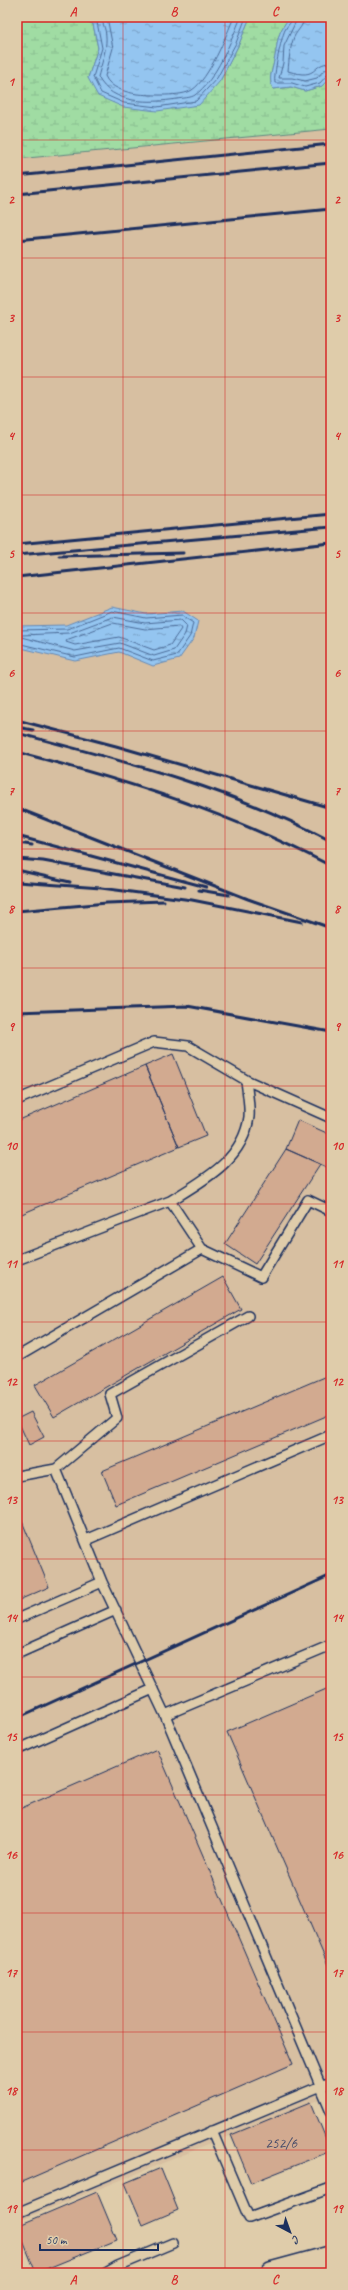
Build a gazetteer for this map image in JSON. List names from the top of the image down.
{
  "house_numbers": ["252/6"],
  "scale_bar": "50 m",
  "north": "bottom right",
  "grid": {
    "columns": ["A", "B", "C"],
    "rows": [
      "1",
      "2",
      "3",
      "4",
      "5",
      "6",
      "7",
      "8",
      "9",
      "10",
      "11",
      "12",
      "13",
      "14",
      "15",
      "16",
      "17",
      "18",
      "19"
    ]
  }
}
